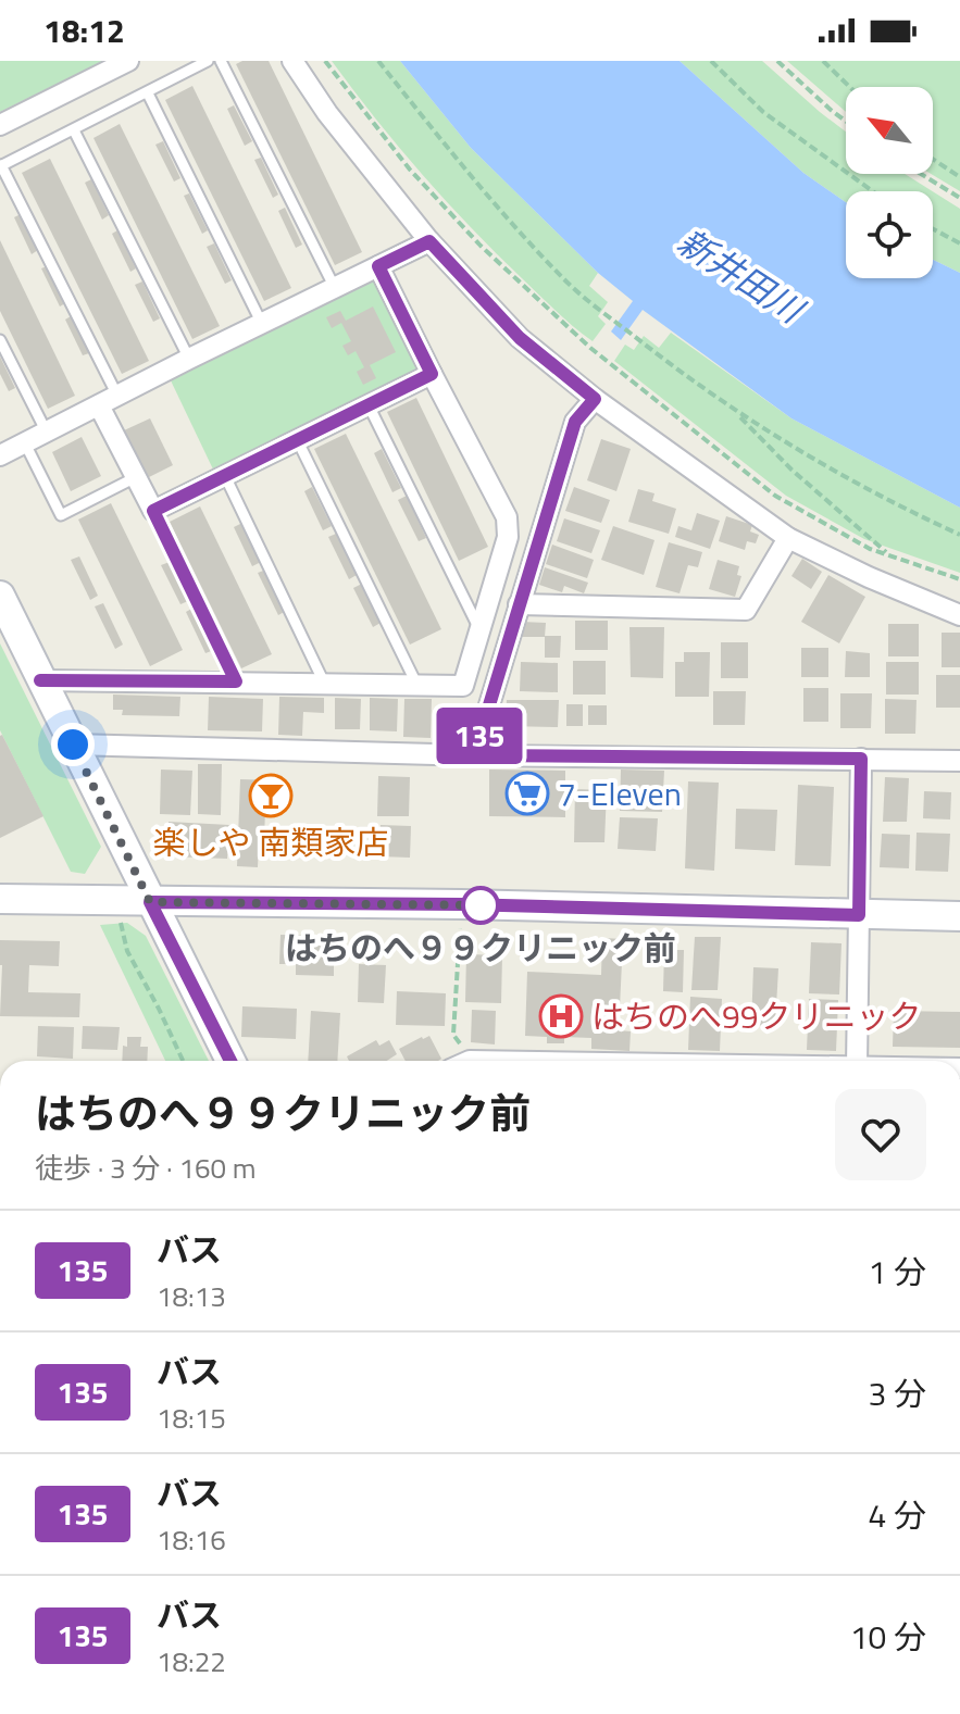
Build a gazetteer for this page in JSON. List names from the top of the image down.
{
  "water": ["新井田川"],
  "places": {
    "supermarket": ["7-Eleven"],
    "bar": ["楽しや 南類家店"],
    "other": ["はちのへ９９クリニック前"],
    "hospital": ["はちのへ99クリニック"]
  },
  "lines": ["bus line 135"],
  "north": "top left",
  "page": {
    "status": "18:12",
    "on_map": "135",
    "heading": ["はちのへ９９クリニック前", "徒歩 · 3 分 · 160 m"],
    "list": [
      {
        "mark": "135",
        "name": "バス",
        "note": "18:13",
        "value": "1 分"
      },
      {
        "mark": "135",
        "name": "バス",
        "note": "18:15",
        "value": "3 分"
      },
      {
        "mark": "135",
        "name": "バス",
        "note": "18:16",
        "value": "4 分"
      },
      {
        "mark": "135",
        "name": "バス",
        "note": "18:22",
        "value": "10 分"
      }
    ]
  }
}
